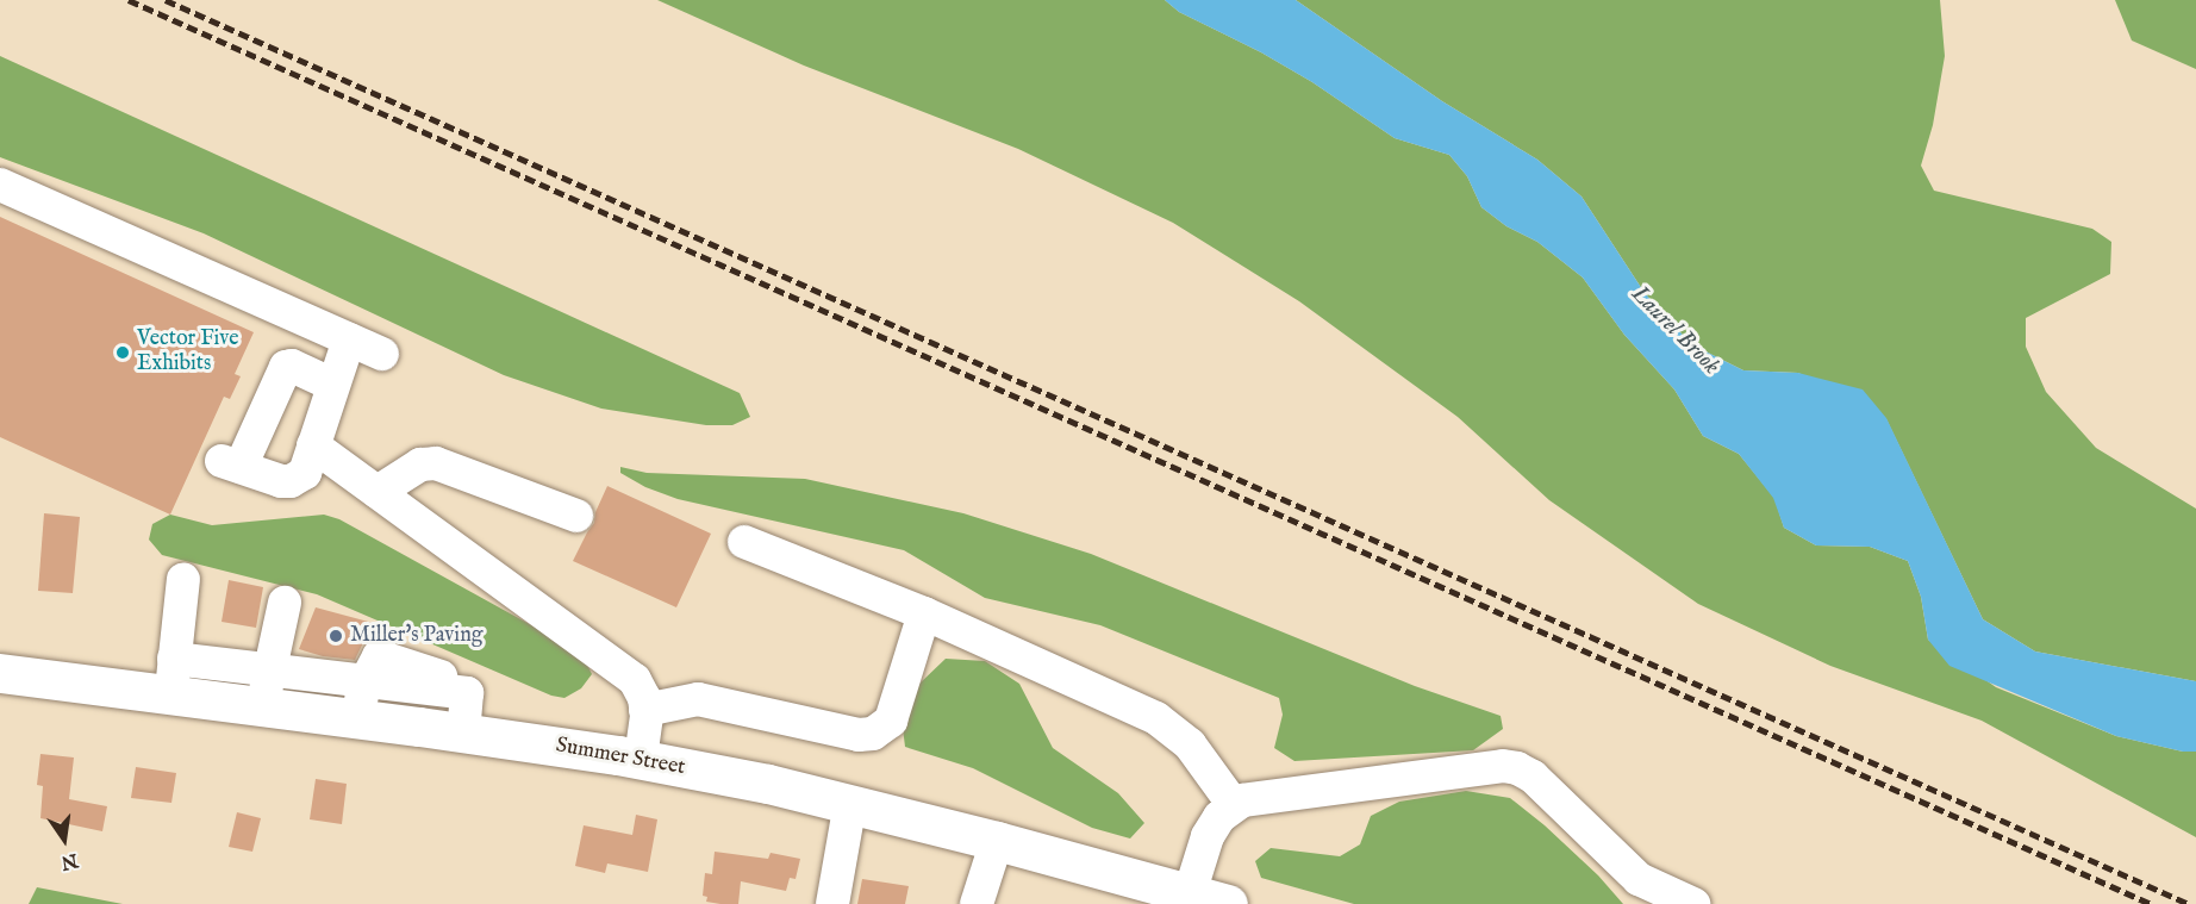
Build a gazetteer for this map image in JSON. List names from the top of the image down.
{
  "streets": {
    "main road": ["Summer Street"]
  },
  "water": ["Laurel Brook"],
  "places": ["Vector Five Exhibits", "Miller's Paving"],
  "north": "bottom"
}
